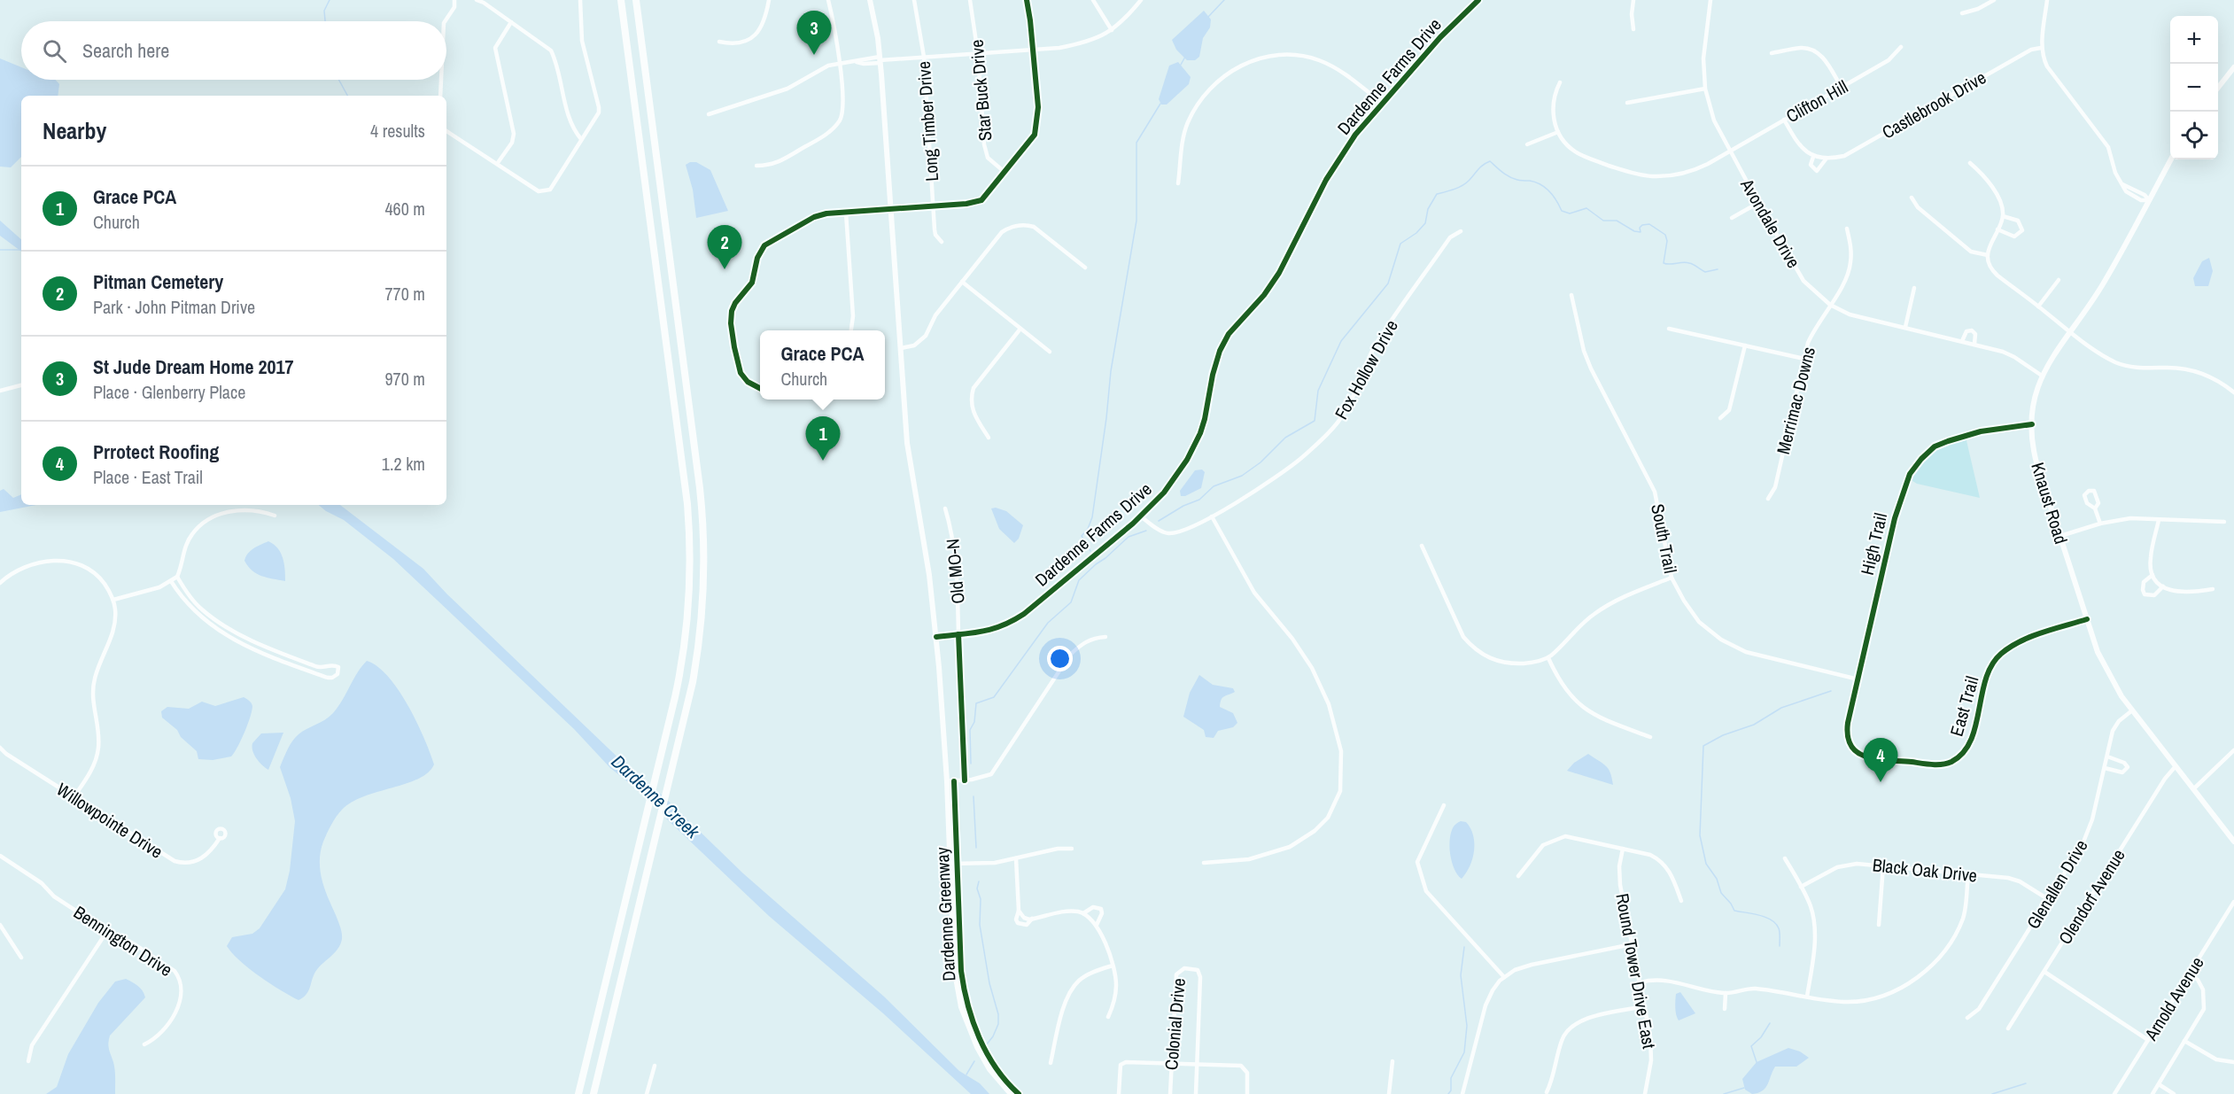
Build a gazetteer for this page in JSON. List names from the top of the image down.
{
  "streets": {
    "main road": ["Knaust Road"],
    "street": [
      "Dardenne Farms Drive",
      "Star Buck Drive",
      "Clifton Hill",
      "Castlebrook Drive",
      "Long Timber Drive",
      "Avondale Drive",
      "Fox Hollow Drive",
      "Merrimac Downs",
      "South Trail",
      "High Trail",
      "Old MO-N",
      "East Trail",
      "Willowpointe Drive",
      "Black Oak Drive",
      "Glenallen Drive",
      "Olendorf Avenue",
      "Bennington Drive",
      "Round Tower Drive East",
      "Arnold Avenue",
      "Colonial Drive"
    ],
    "cycle path": ["Dardenne Greenway"]
  },
  "crossings": [
    ["Dardenne Farms Drive", "Fox Hollow Drive"],
    ["Dardenne Farms Drive", "Old MO-N"],
    ["Clifton Hill", "Castlebrook Drive"],
    ["Clifton Hill", "Avondale Drive"],
    ["Avondale Drive", "Merrimac Downs"],
    ["Avondale Drive", "Knaust Road"],
    ["Knaust Road", "High Trail"],
    ["Knaust Road", "East Trail"],
    ["Knaust Road", "Glenallen Drive"],
    ["Knaust Road", "Olendorf Avenue"],
    ["South Trail", "High Trail"],
    ["High Trail", "East Trail"],
    ["Black Oak Drive", "Glenallen Drive"]
  ],
  "water": ["Dardenne Creek"],
  "page": {
    "pins": [
      "3",
      "2",
      "1",
      "4"
    ],
    "map_buttons": ["+", "−"],
    "search": "Search here",
    "heading": ["Nearby", "4 results"],
    "list": [
      {
        "mark": "1",
        "name": "Grace PCA",
        "note": "Church",
        "value": "460 m"
      },
      {
        "mark": "2",
        "name": "Pitman Cemetery",
        "note": "Park · John Pitman Drive",
        "value": "770 m"
      },
      {
        "mark": "3",
        "name": "St Jude Dream Home 2017",
        "note": "Place · Glenberry Place",
        "value": "970 m"
      },
      {
        "mark": "4",
        "name": "Prrotect Roofing",
        "note": "Place · East Trail",
        "value": "1.2 km"
      }
    ],
    "popup": ["Grace PCA", "Church"]
  }
}
